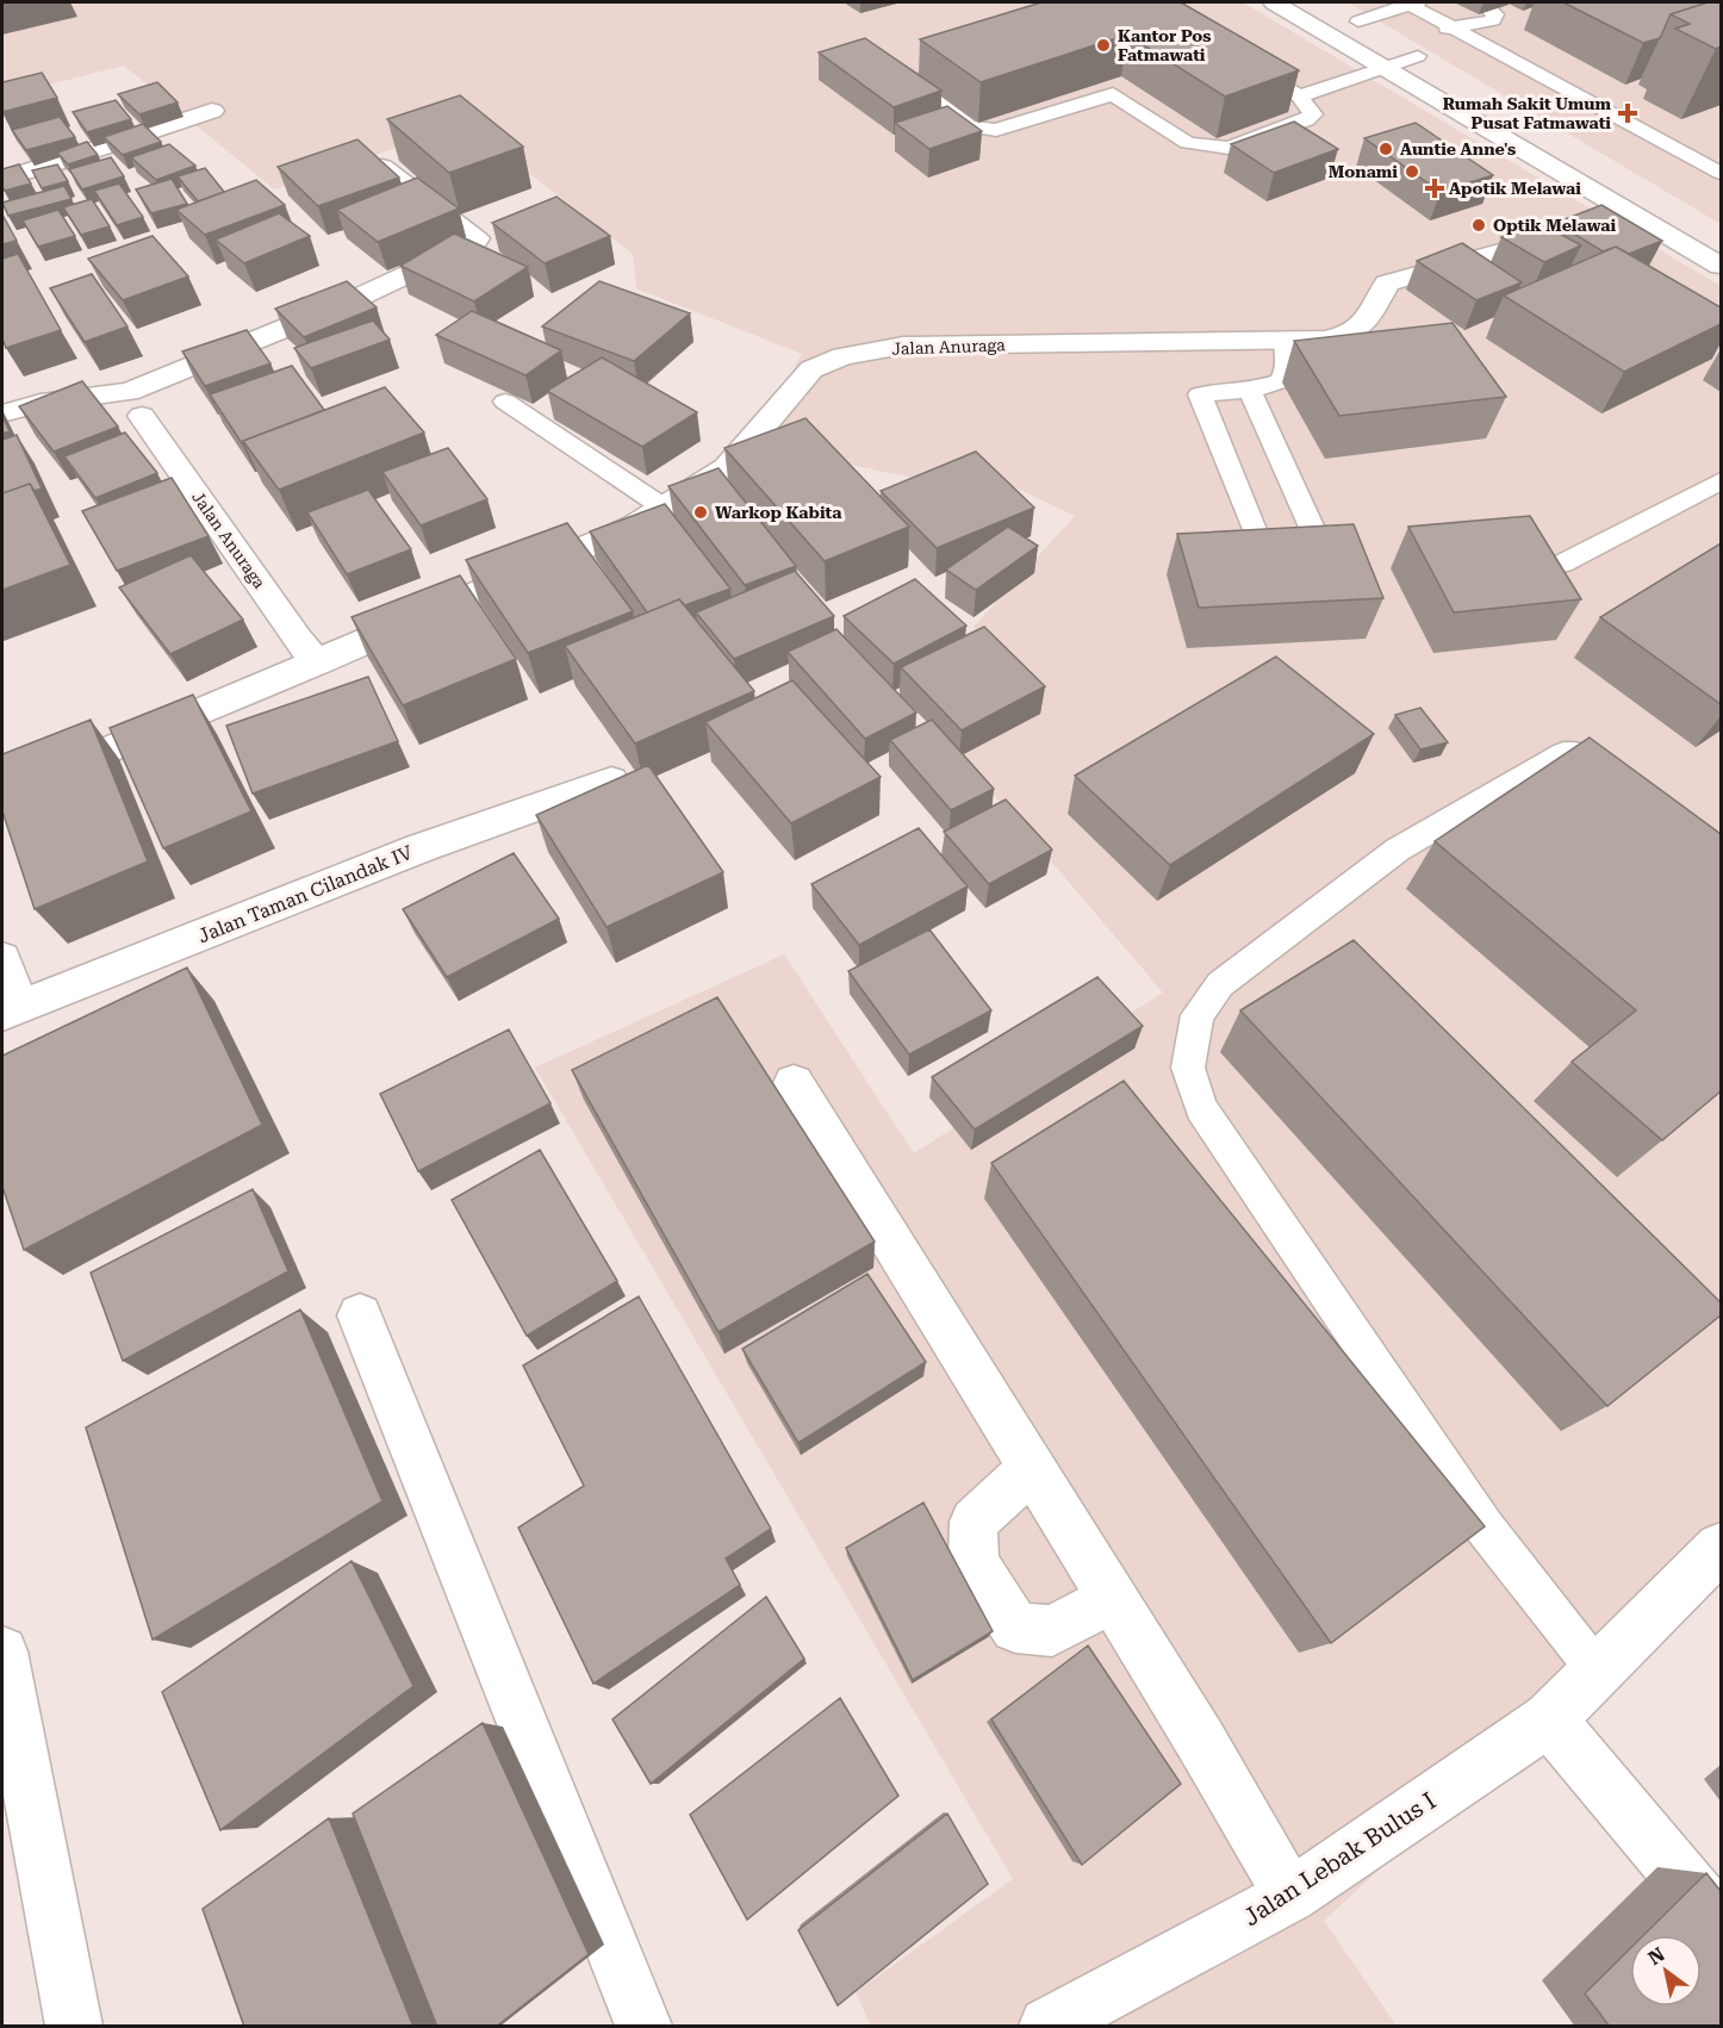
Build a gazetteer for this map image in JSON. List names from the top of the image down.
{
  "streets": {
    "street": ["Jalan Anuraga", "Jalan Taman Cilandak IV", "Jalan Lebak Bulus I"]
  },
  "places": {
    "other": [
      "Kantor Pos Fatmawati",
      "Auntie Anne's",
      "Monami",
      "Optik Melawai",
      "Warkop Kabita"
    ],
    "health": ["Rumah Sakit Umum Pusat Fatmawati", "Apotik Melawai"]
  },
  "north": "top left"
}
